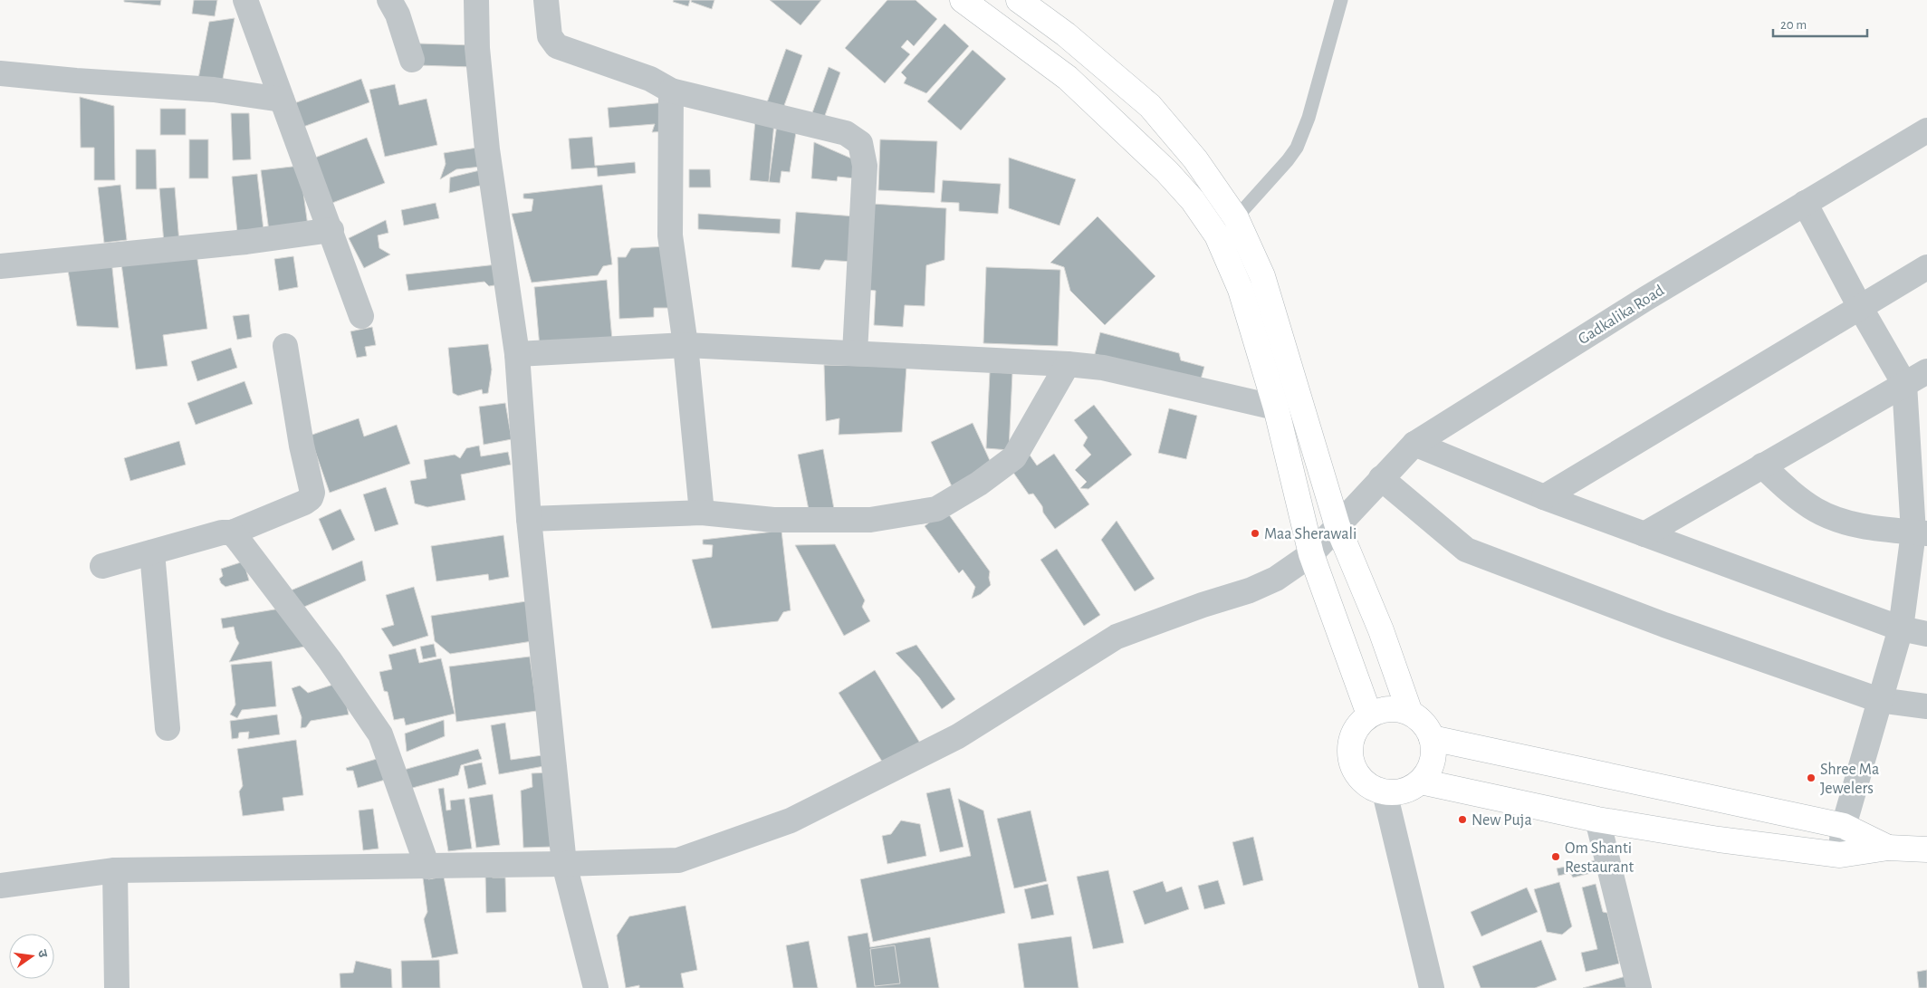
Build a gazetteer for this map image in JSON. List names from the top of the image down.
{
  "streets": {
    "street": ["Gadkalika Road"]
  },
  "places": [
    "Maa Sherawali",
    "Shree Ma Jewelers",
    "New Puja",
    "Om Shanti Restaurant"
  ],
  "scale_bar": "20 m",
  "north": "right"
}
